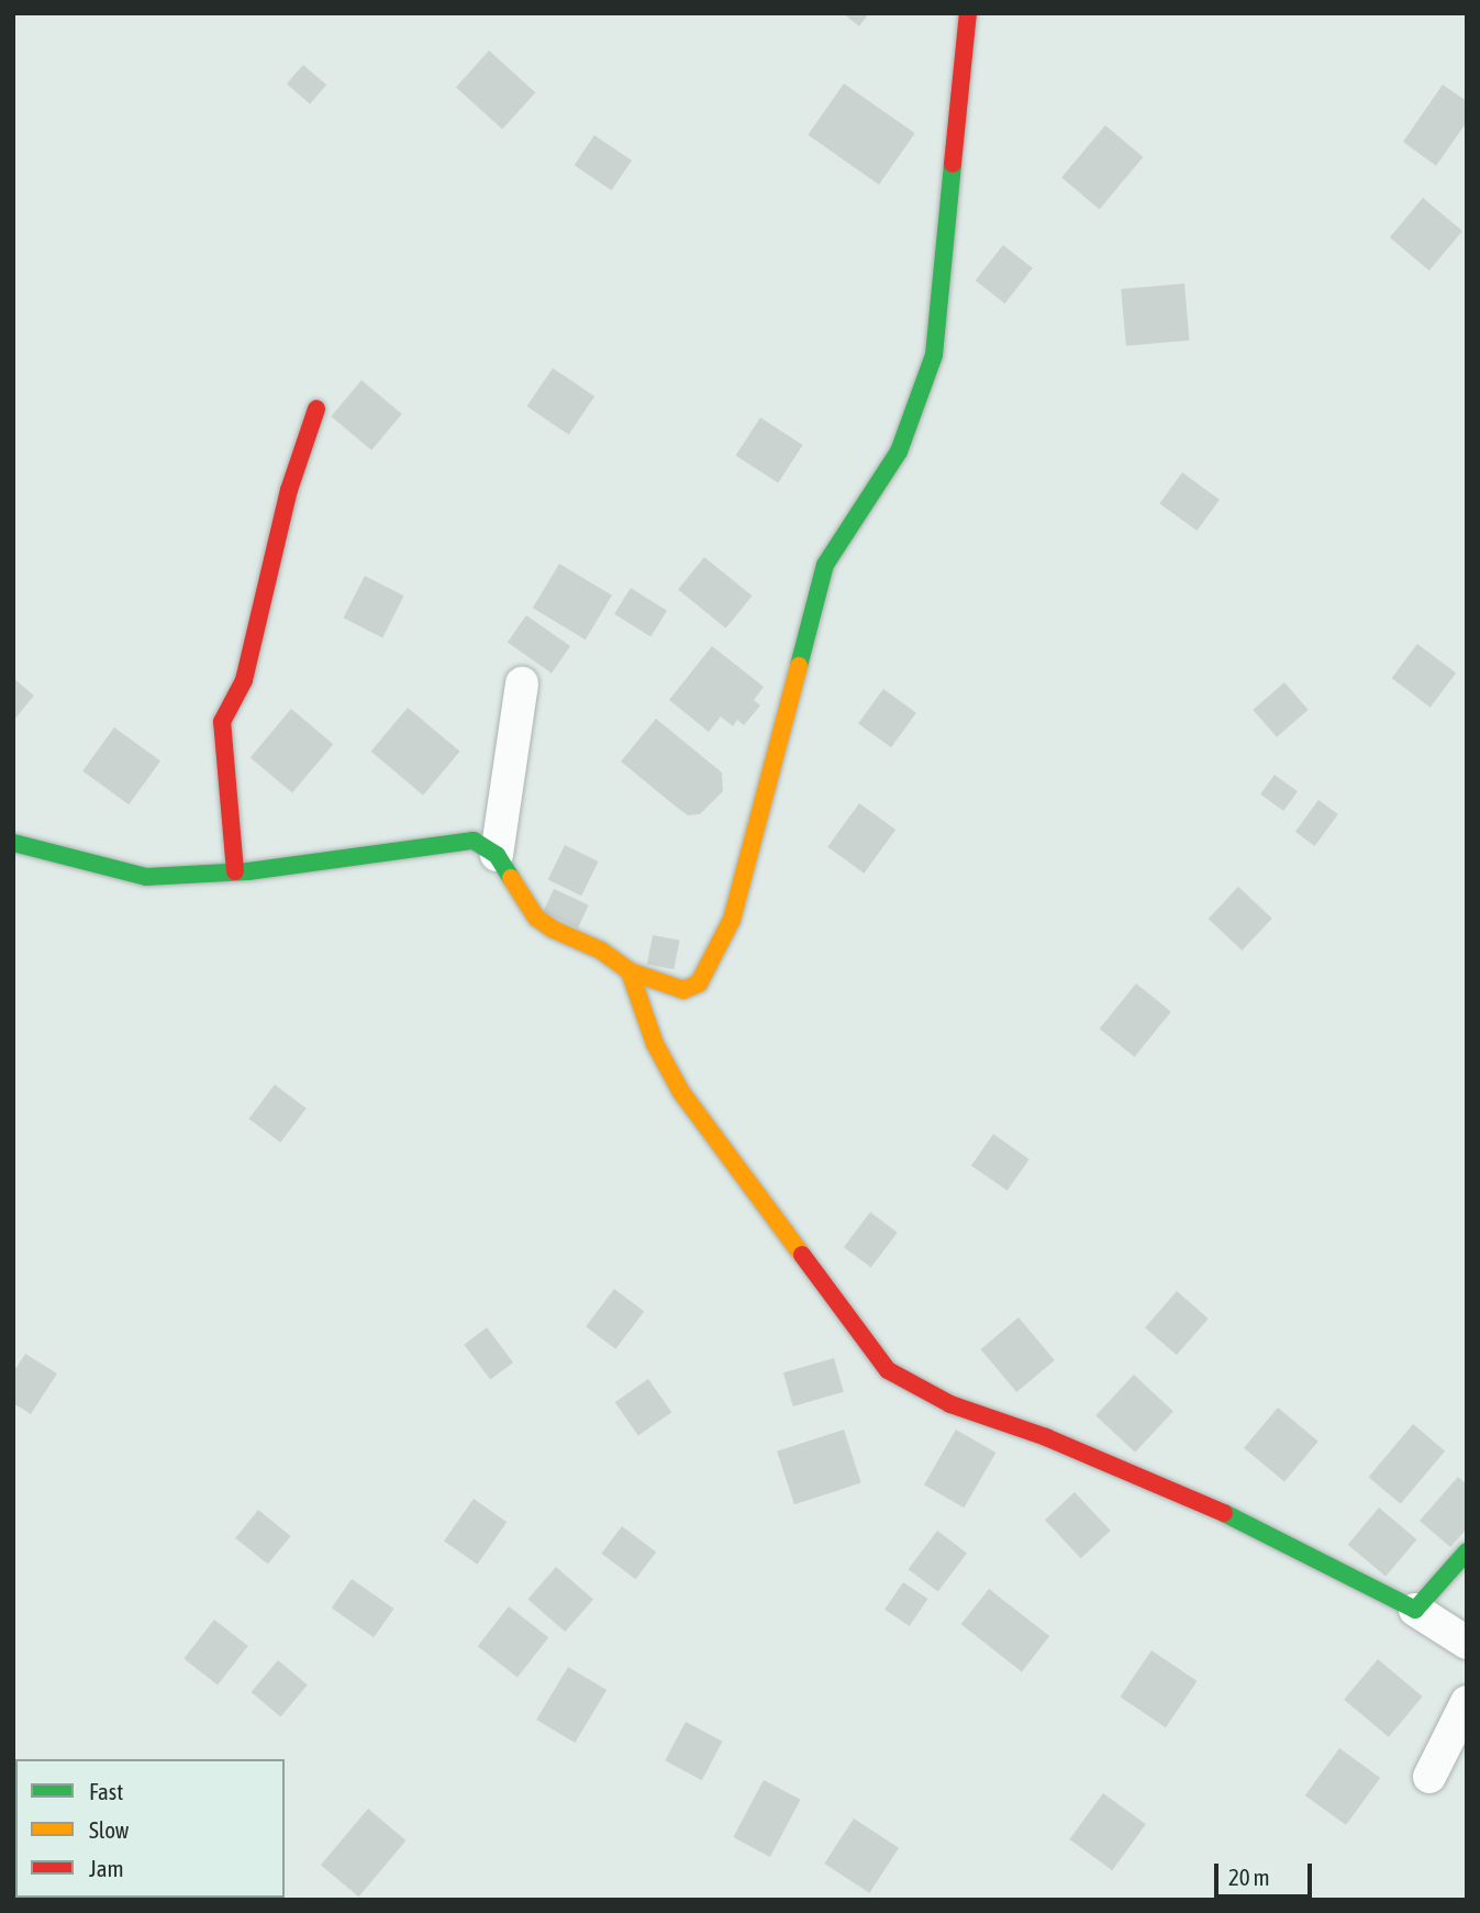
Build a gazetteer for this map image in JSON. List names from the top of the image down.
{
  "legend": ["Fast", "Slow", "Jam"],
  "scale_bar": "20 m"
}
